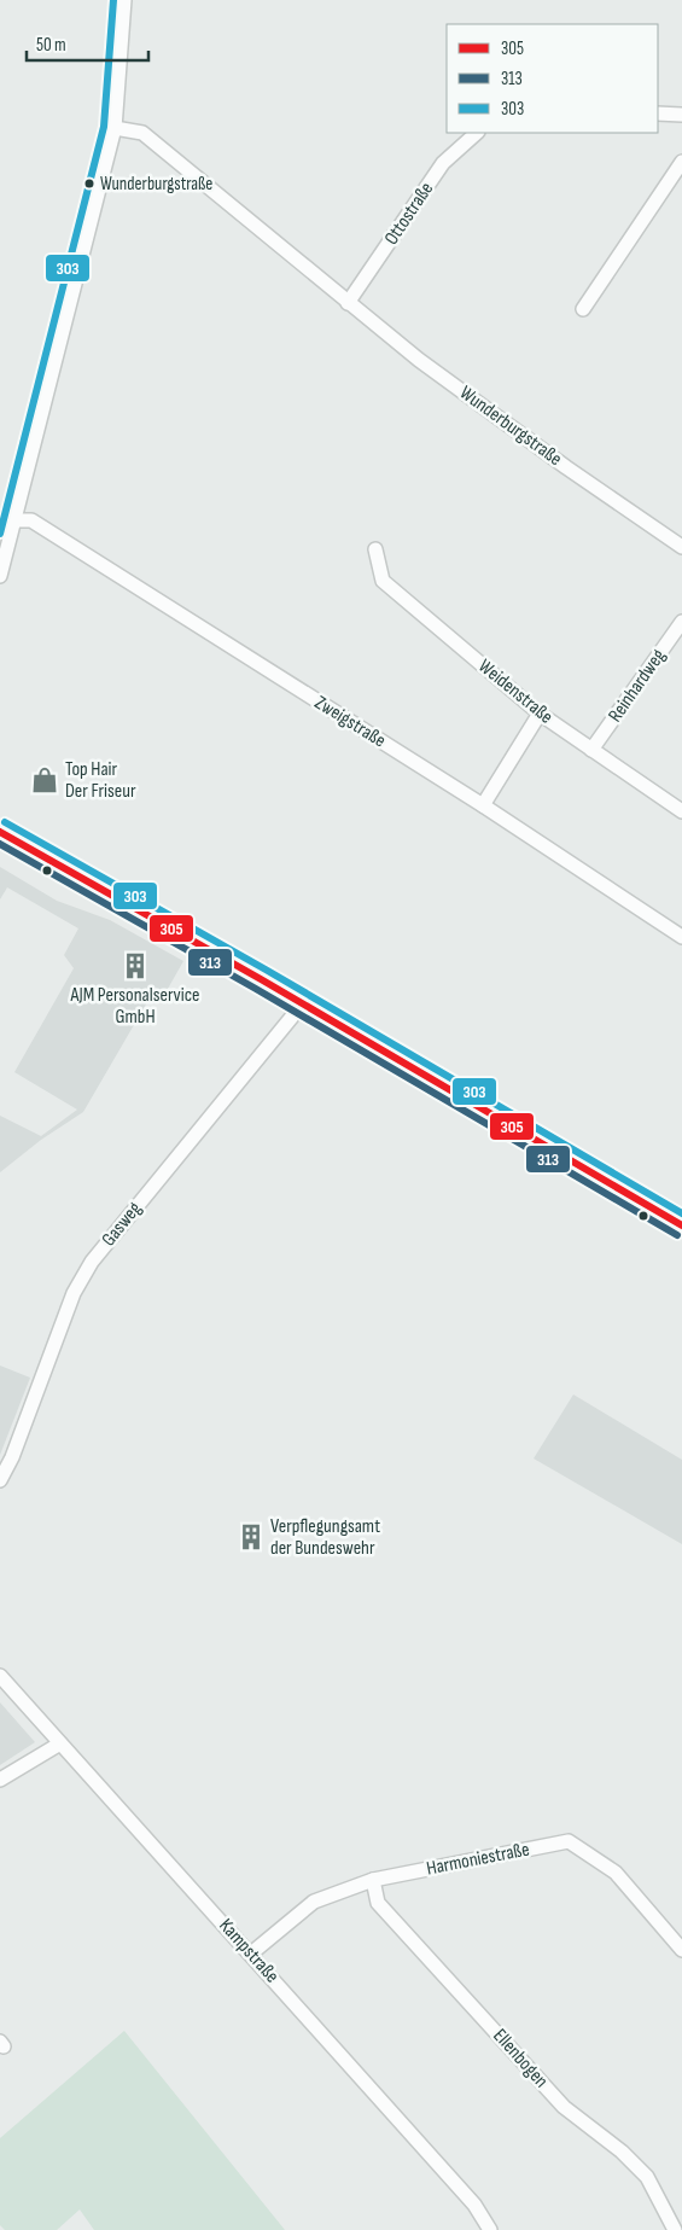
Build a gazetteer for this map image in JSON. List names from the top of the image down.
{
  "streets": {
    "street": [
      "Ottostraße",
      "Wunderburgstraße",
      "Reinhardweg",
      "Weidenstraße",
      "Zweigstraße",
      "Gasweg",
      "Harmoniestraße",
      "Kampstraße",
      "Ellenbogen"
    ]
  },
  "crossings": [
    ["Ottostraße", "Wunderburgstraße"],
    ["Reinhardweg", "Weidenstraße"],
    ["Harmoniestraße", "Kampstraße"],
    ["Harmoniestraße", "Ellenbogen"]
  ],
  "places": {
    "other": ["Wunderburgstraße"],
    "shop": ["Top Hair Der Friseur"],
    "building": ["AJM Personalservice GmbH", "Verpflegungsamt der Bundeswehr"]
  },
  "lines": ["transit line 303", "transit line 305", "transit line 313"],
  "legend": ["305", "313", "303"],
  "scale_bar": "50 m"
}
